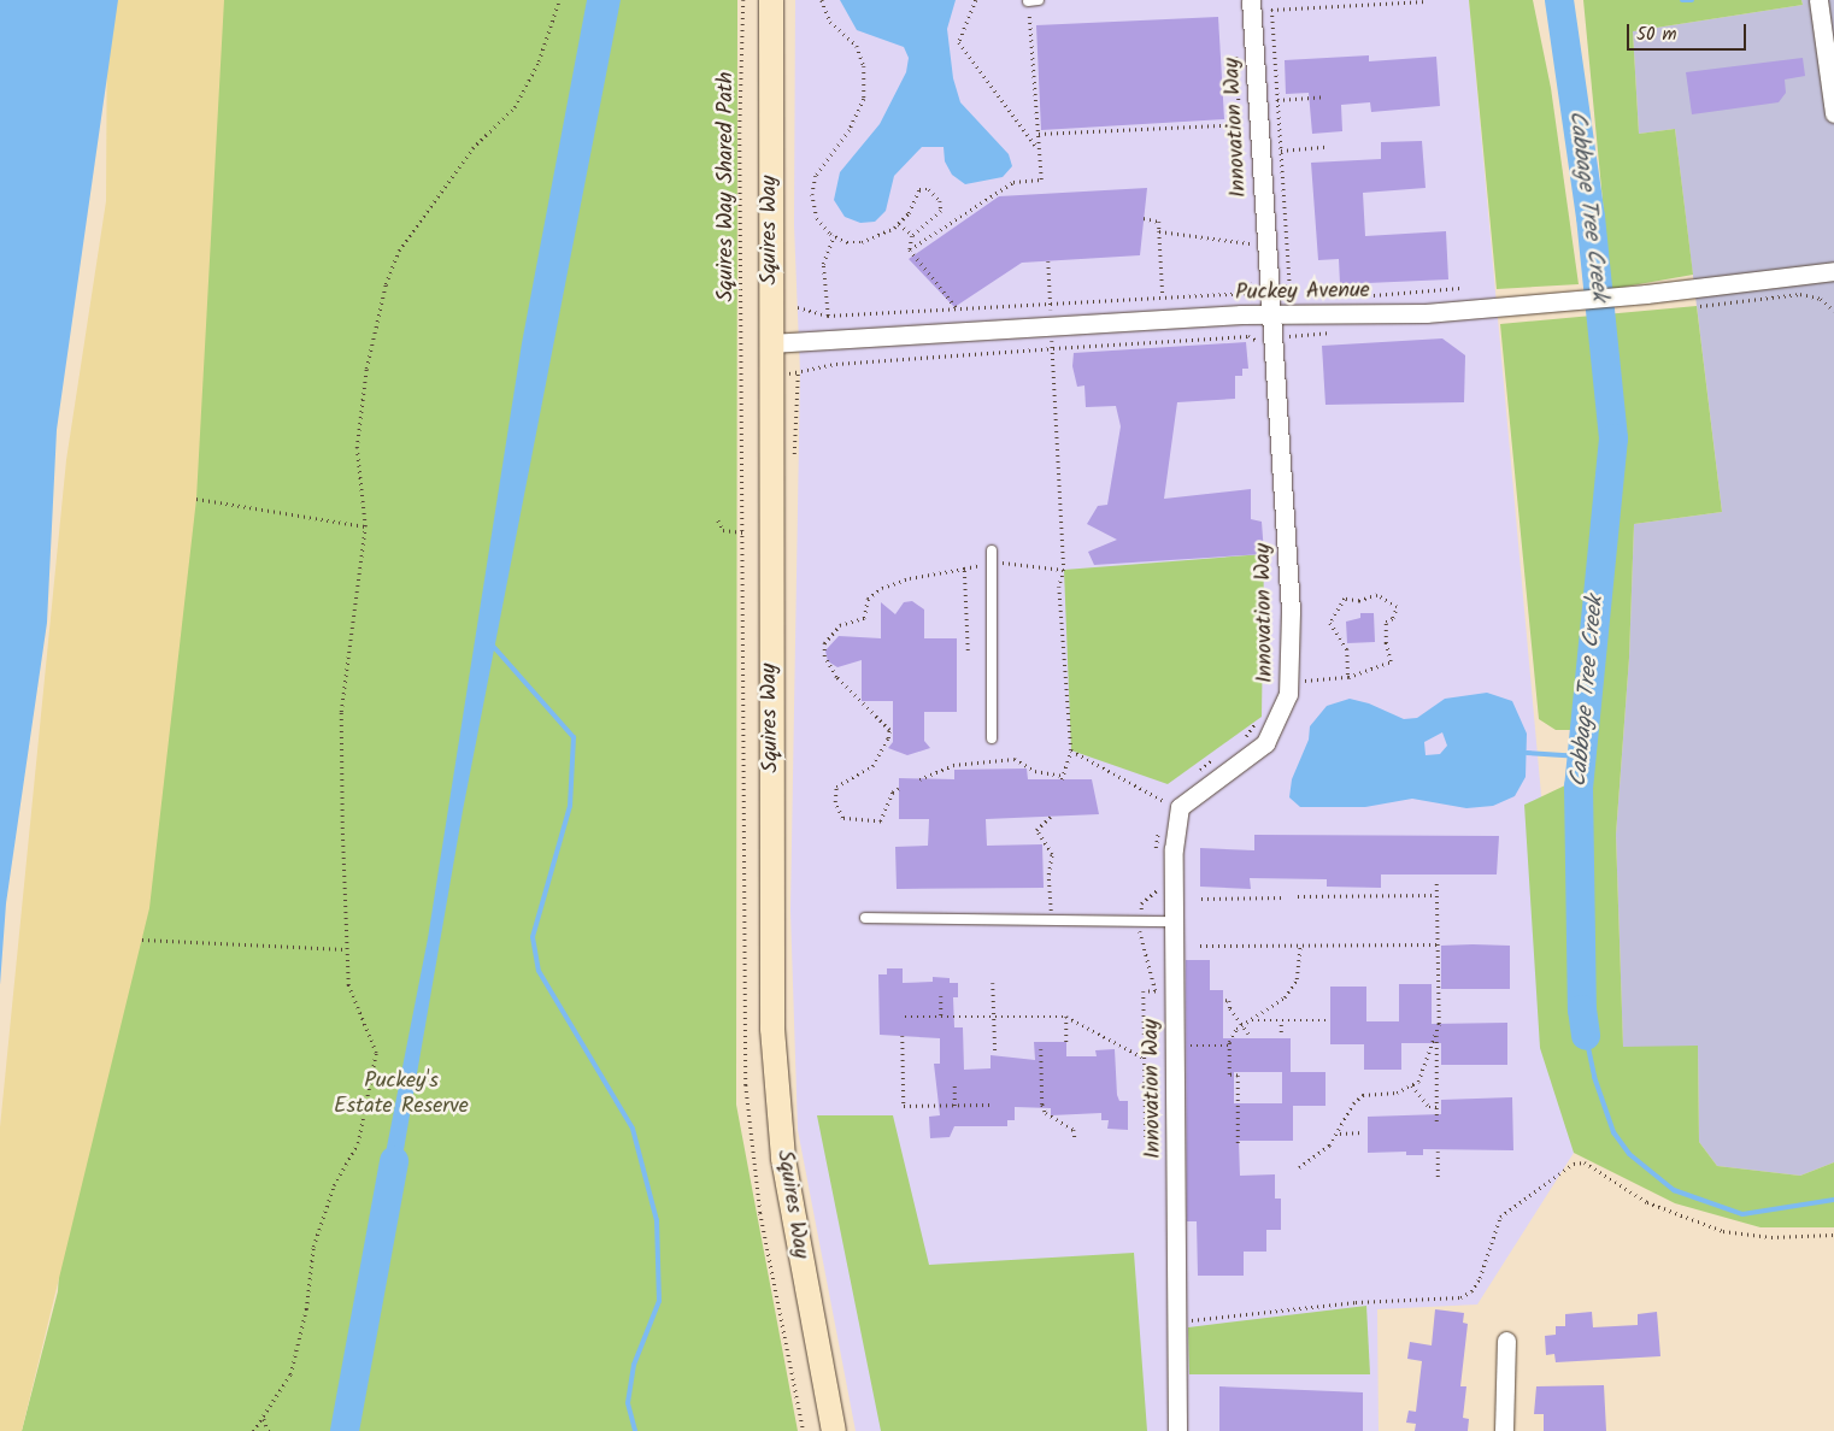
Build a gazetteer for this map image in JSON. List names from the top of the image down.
{
  "streets": {
    "main road": ["Squires Way"],
    "street": ["Innovation Way", "Puckey Avenue"],
    "path": ["Squires Way Shared Path"]
  },
  "crossings": [
    ["Innovation Way", "Puckey Avenue"],
    ["Squires Way", "Puckey Avenue"]
  ],
  "water": ["Cabbage Tree Creek"],
  "parks": ["Puckey's Estate Reserve"],
  "scale_bar": "50 m"
}
